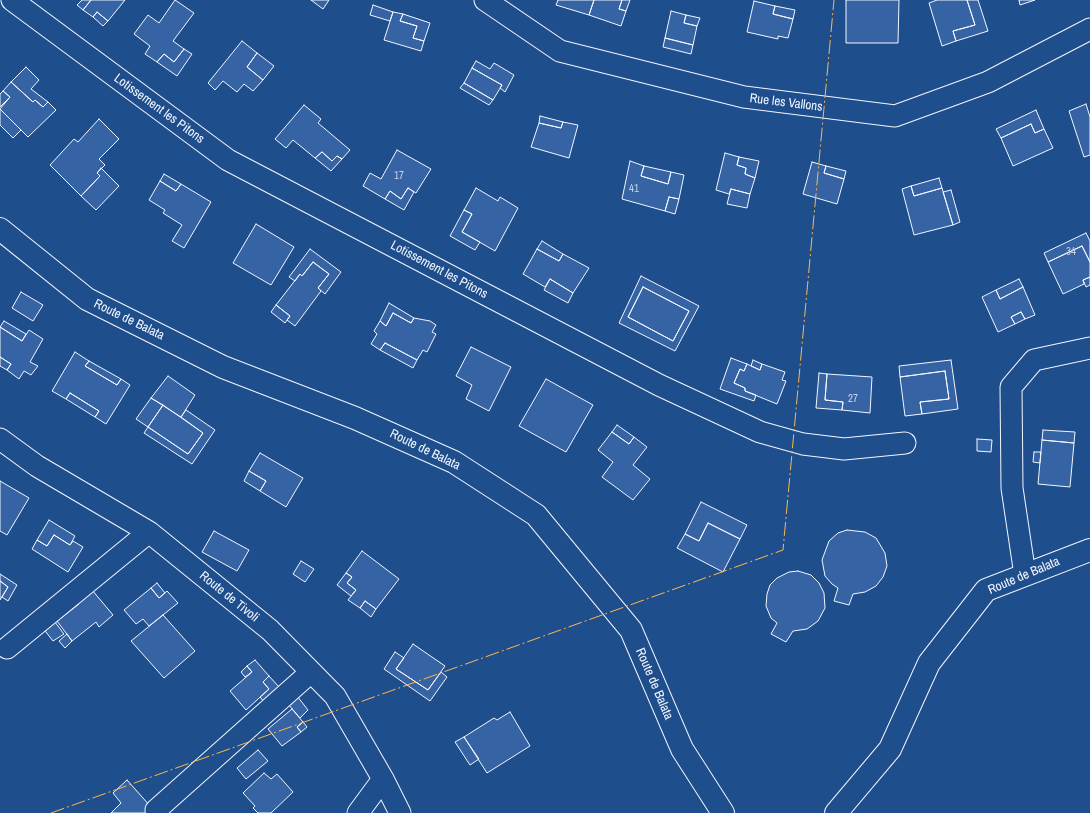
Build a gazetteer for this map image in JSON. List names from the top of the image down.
{
  "streets": {
    "main road": ["Route de Balata"],
    "street": ["Rue les Vallons", "Lotissement les Pitons", "Route de Tivoli"]
  },
  "house_numbers": [
    "17",
    "41",
    "34",
    "27"
  ]
}
